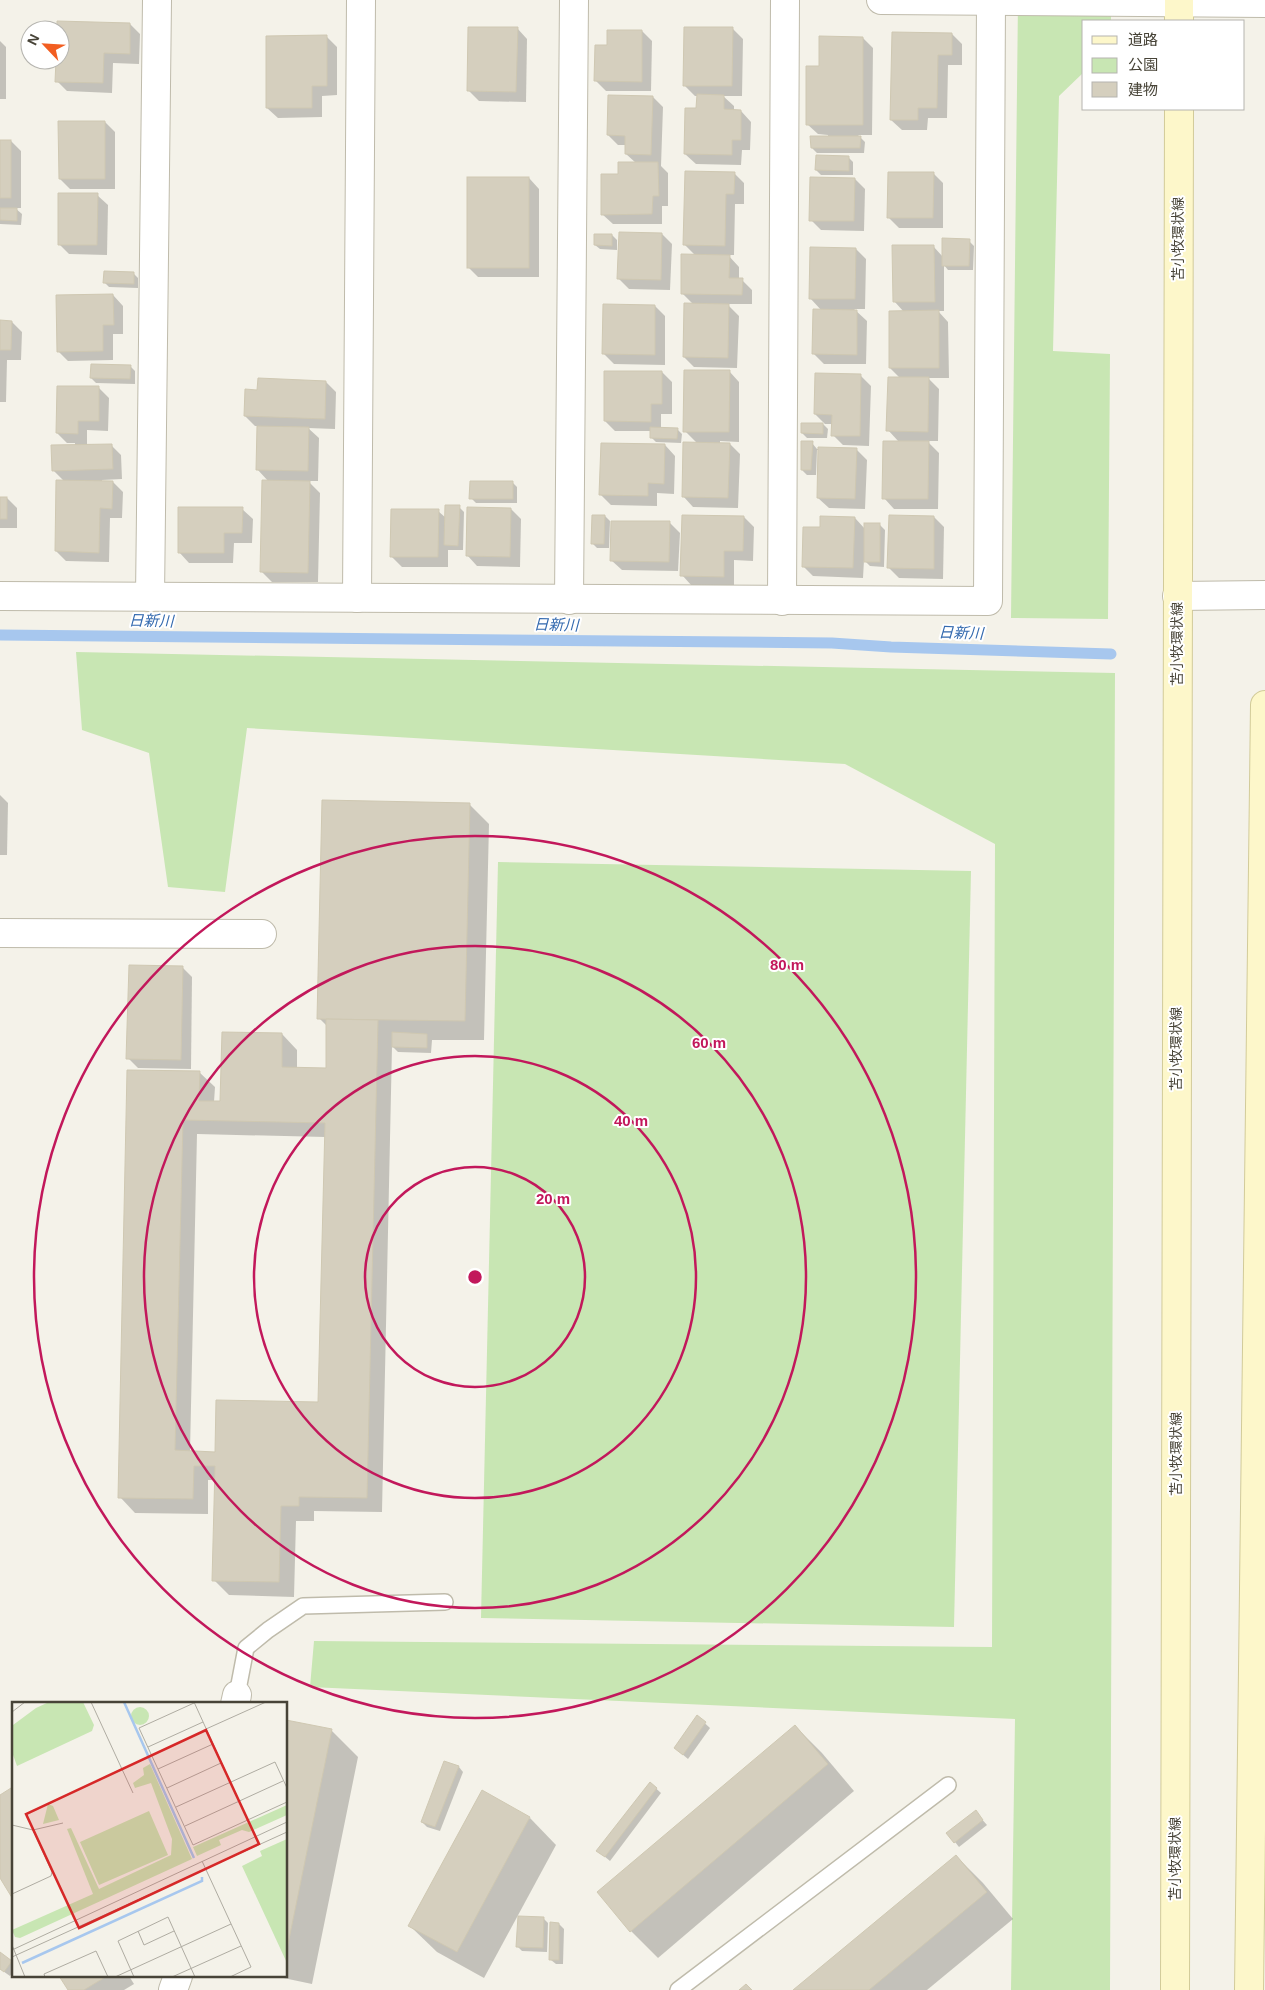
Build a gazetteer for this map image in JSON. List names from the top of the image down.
{
  "streets": {
    "main road": ["苫小牧環状線"]
  },
  "water": ["日新川"],
  "legend": ["道路", "公園", "建物"],
  "north": "top left",
  "rings": [
    "80 m",
    "60 m",
    "40 m",
    "20 m"
  ]
}
